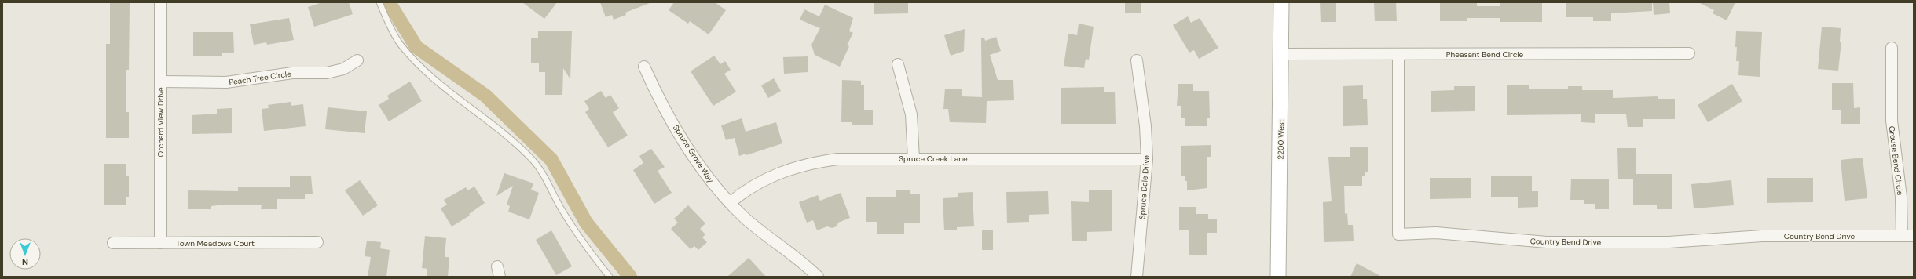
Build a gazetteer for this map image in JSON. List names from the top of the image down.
{
  "streets": {
    "street": [
      "Pheasant Bend Circle",
      "Peach Tree Circle",
      "Orchard View Drive",
      "2200 West",
      "Spruce Grove Way",
      "Spruce Creek Lane",
      "Grouse Bend Circle",
      "Spruce Dale Drive",
      "Country Bend Drive",
      "Town Meadows Court"
    ]
  },
  "crossings": [
    ["Pheasant Bend Circle", "2200 West"],
    ["Pheasant Bend Circle", "Country Bend Drive"],
    ["Peach Tree Circle", "Orchard View Drive"],
    ["Orchard View Drive", "Town Meadows Court"],
    ["Spruce Grove Way", "Spruce Creek Lane"],
    ["Spruce Creek Lane", "Spruce Dale Drive"],
    ["Grouse Bend Circle", "Country Bend Drive"]
  ],
  "north": "bottom"
}
